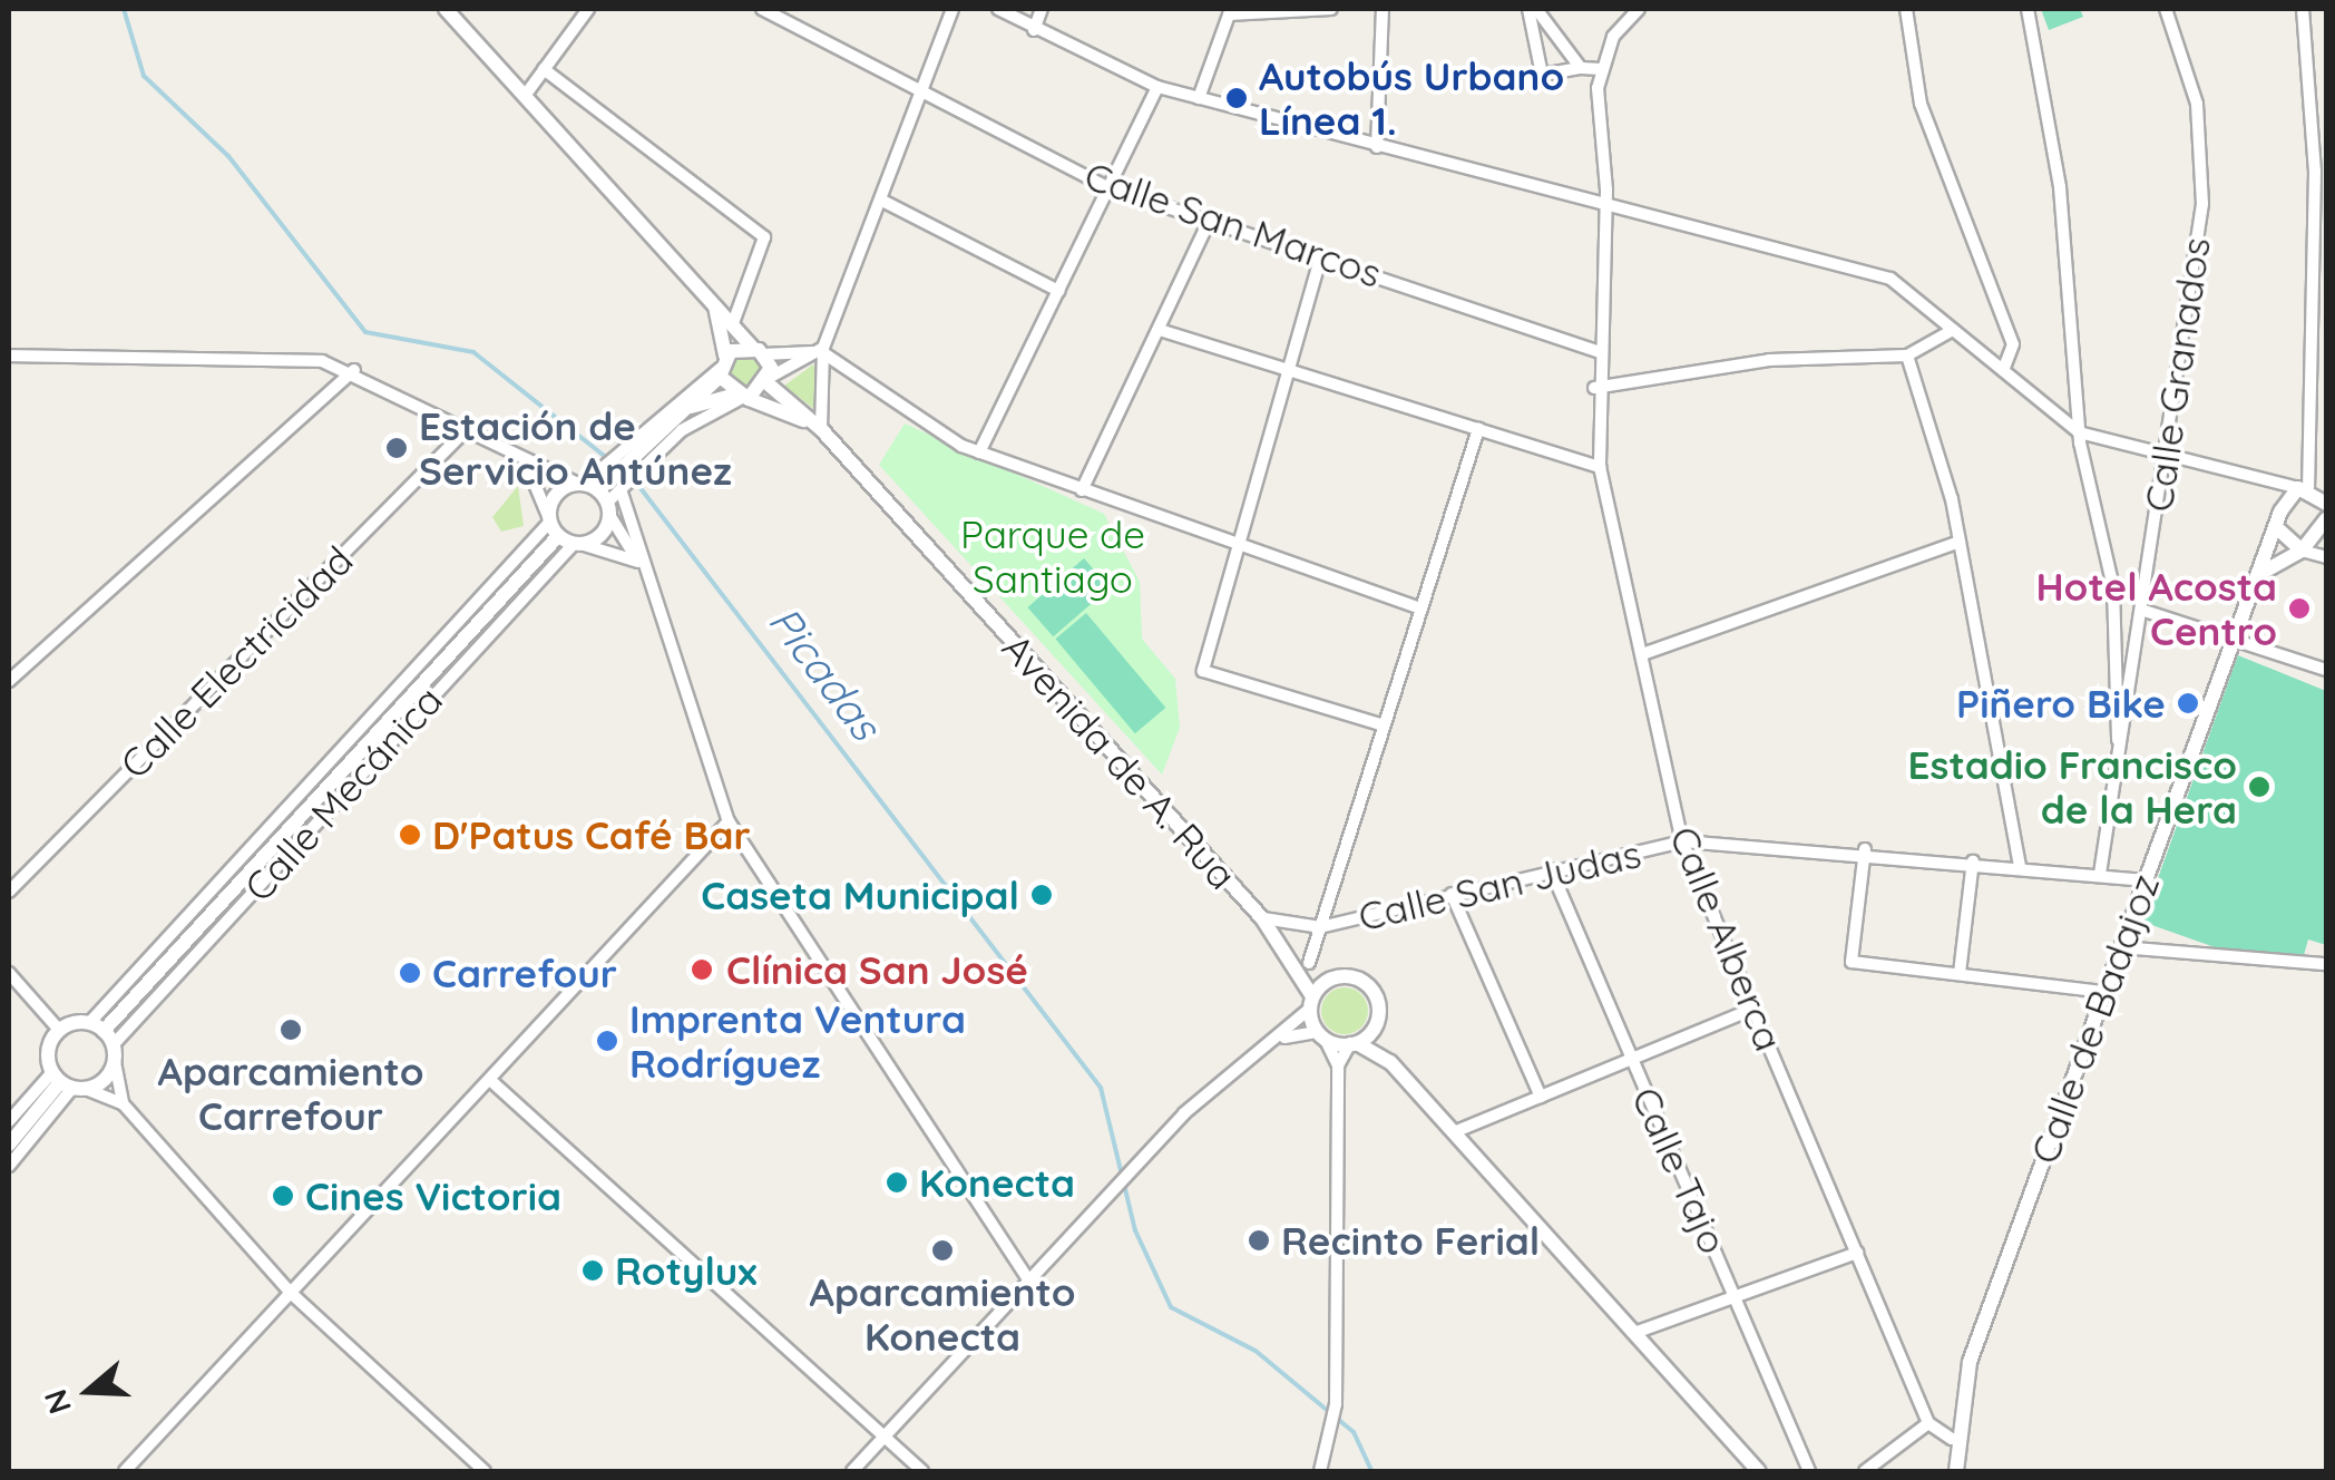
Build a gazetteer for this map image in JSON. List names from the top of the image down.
{
  "streets": {
    "street": [
      "Calle San Marcos",
      "Calle Granados",
      "Calle Electricidad",
      "Avenida de A. Rua",
      "Calle Mecánica",
      "Calle San Judas",
      "Calle Alberca",
      "Calle de Badajoz",
      "Calle Tajo"
    ]
  },
  "crossings": [
    ["Calle San Marcos", "Calle Alberca"],
    ["Calle Granados", "Calle San Judas"],
    ["Avenida de A. Rua", "Calle San Judas"],
    ["Calle San Judas", "Calle Alberca"],
    ["Calle San Judas", "Calle de Badajoz"],
    ["Calle San Judas", "Calle Tajo"]
  ],
  "water": ["Picadas"],
  "parks": ["Parque de Santiago"],
  "places": [
    "Autobús Urbano Línea 1.",
    "Estación de Servicio Antúnez",
    "Hotel Acosta Centro",
    "Piñero Bike",
    "Estadio Francisco de la Hera",
    "D'Patus Café Bar",
    "Caseta Municipal",
    "Clínica San José",
    "Carrefour",
    "Aparcamiento Carrefour",
    "Imprenta Ventura Rodríguez",
    "Konecta",
    "Cines Victoria",
    "Recinto Ferial",
    "Aparcamiento Konecta",
    "Rotylux"
  ],
  "north": "left"
}
